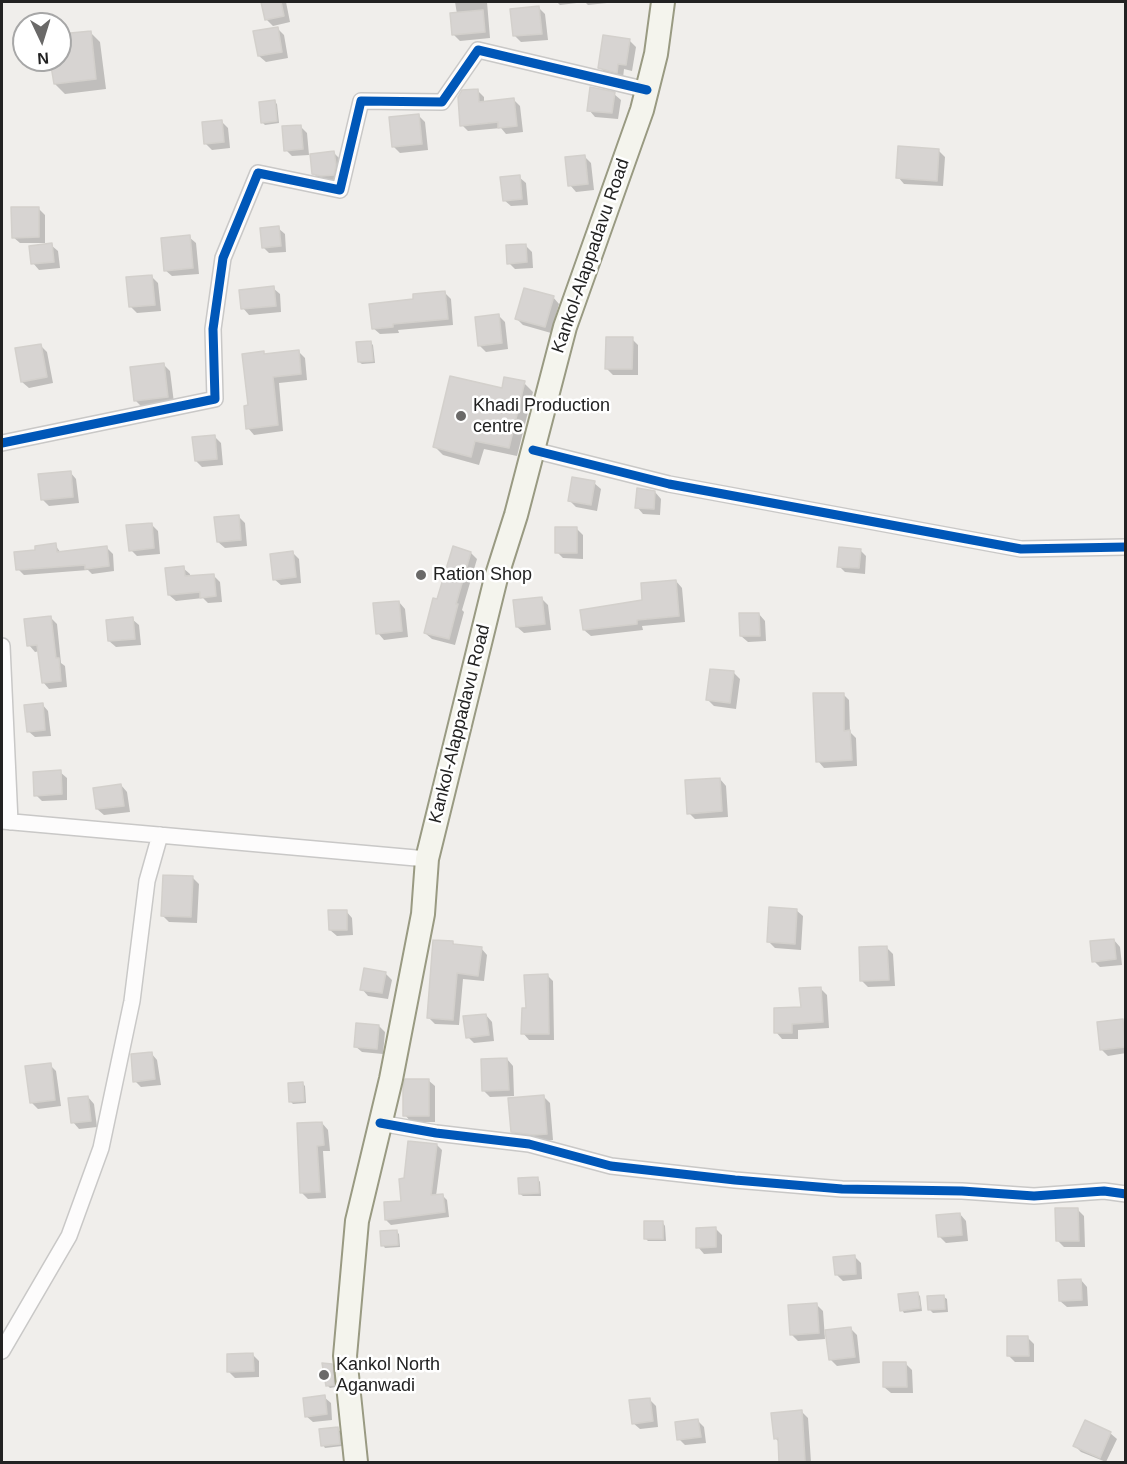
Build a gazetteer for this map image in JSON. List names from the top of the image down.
{
  "streets": {
    "main road": ["Kankol-Alappadavu Road"]
  },
  "places": ["Khadi Production centre", "Ration Shop", "Kankol North Aganwadi"],
  "north": "bottom"
}
